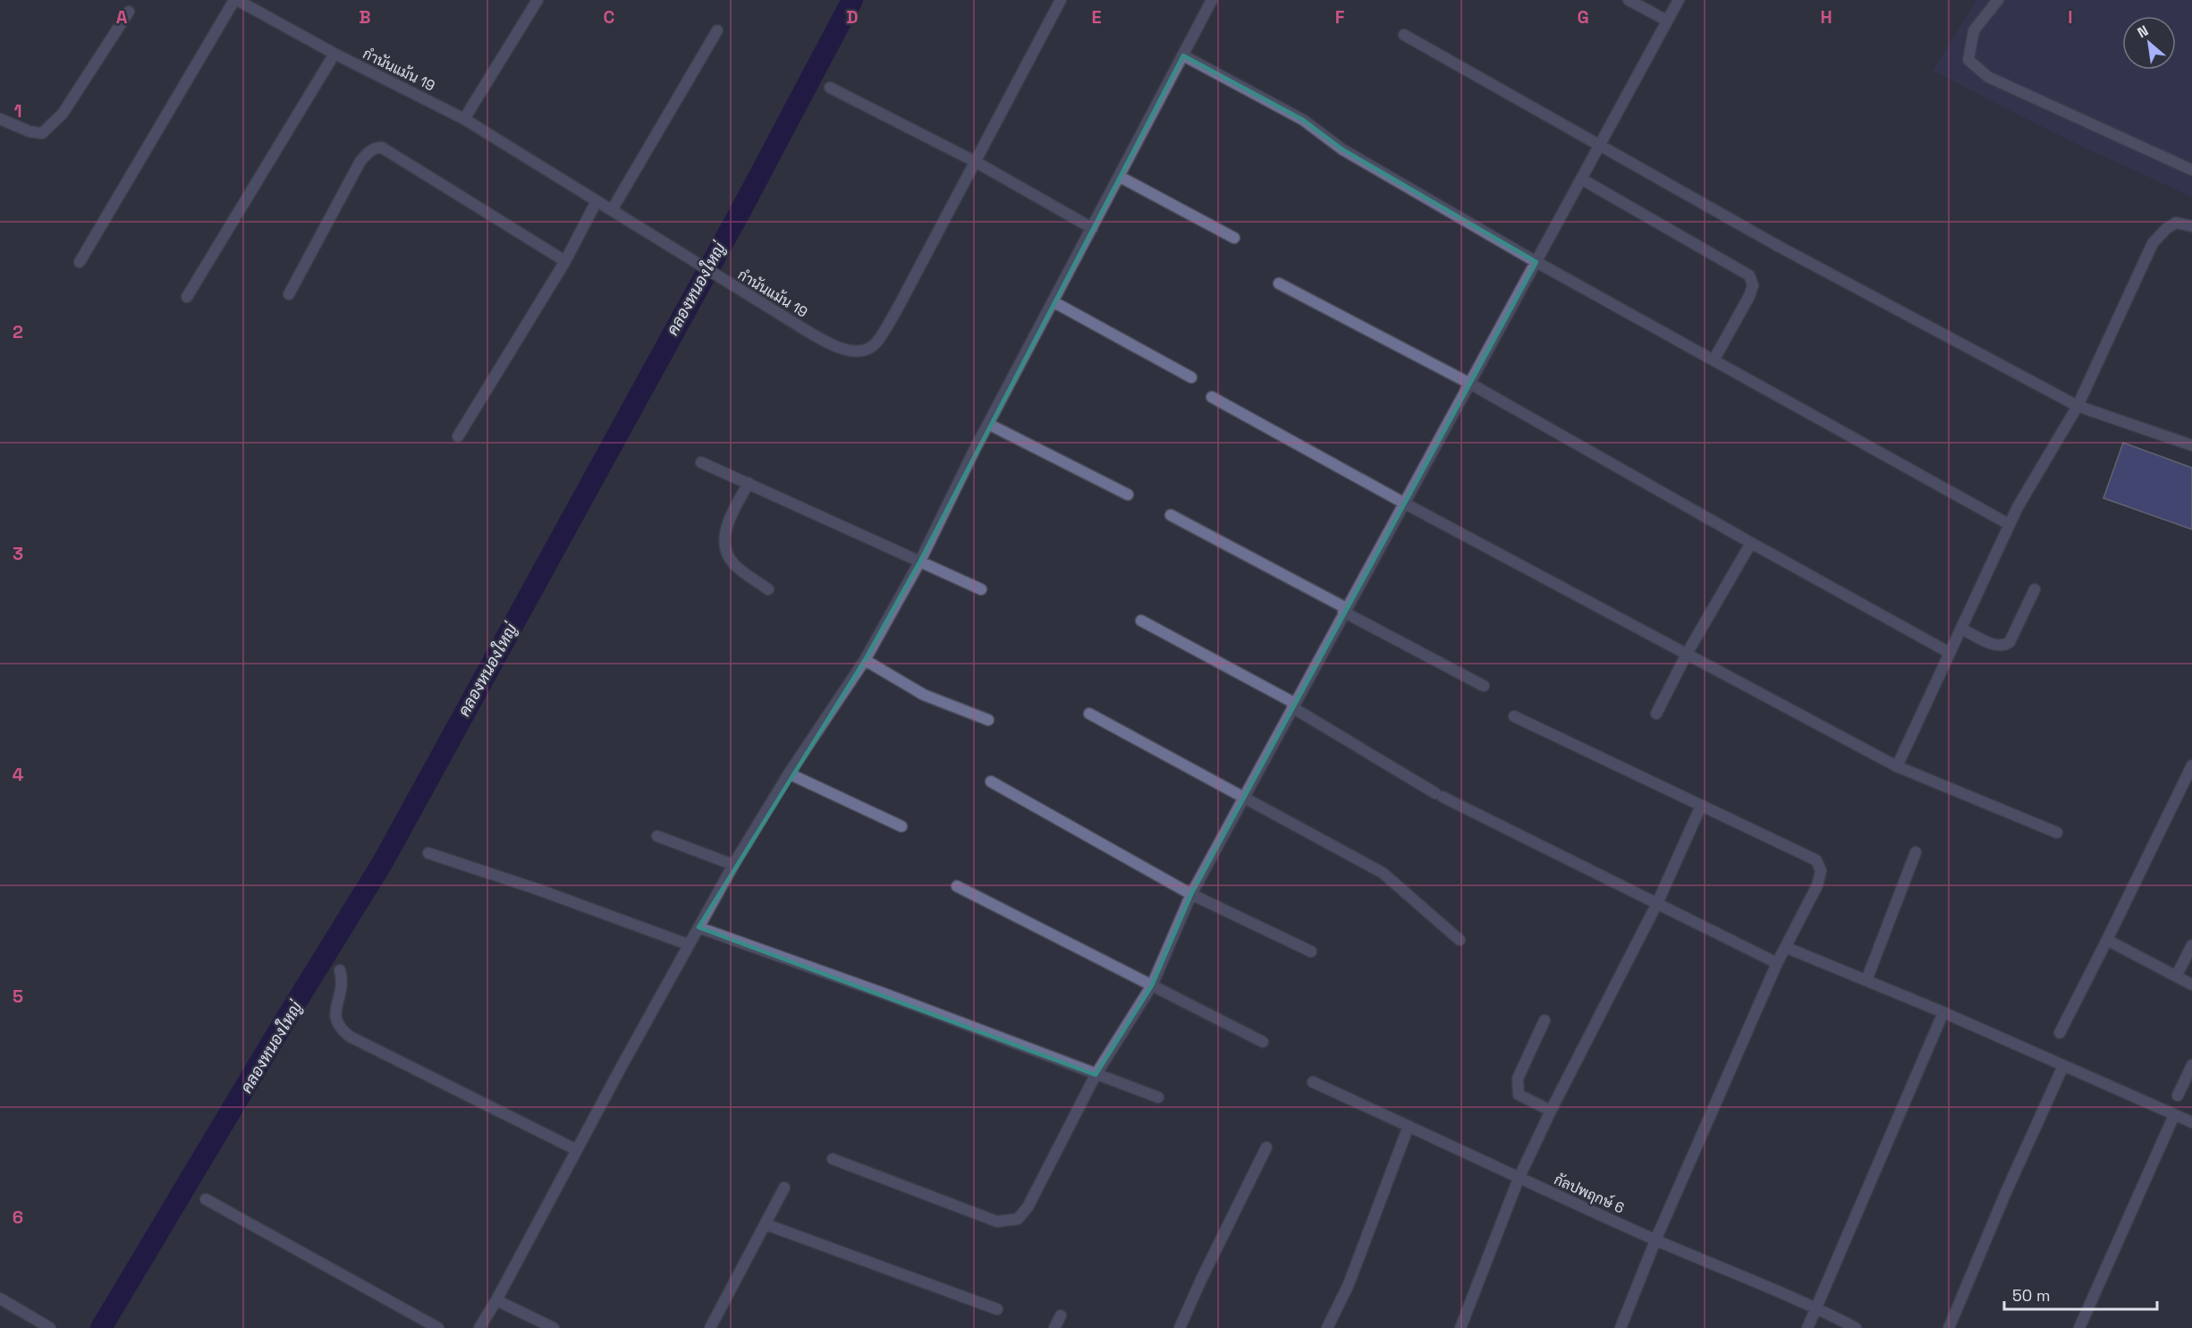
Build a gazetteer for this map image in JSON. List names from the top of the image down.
{
  "streets": {
    "street": ["กำนันแม้น 19", "กัลปพฤกษ์ 6"]
  },
  "water": ["คลองหนองใหญ่"],
  "scale_bar": "50 m",
  "north": "top left",
  "grid": {
    "columns": [
      "A",
      "B",
      "C",
      "D",
      "E",
      "F",
      "G",
      "H",
      "I"
    ],
    "rows": [
      "1",
      "2",
      "3",
      "4",
      "5",
      "6"
    ]
  }
}
